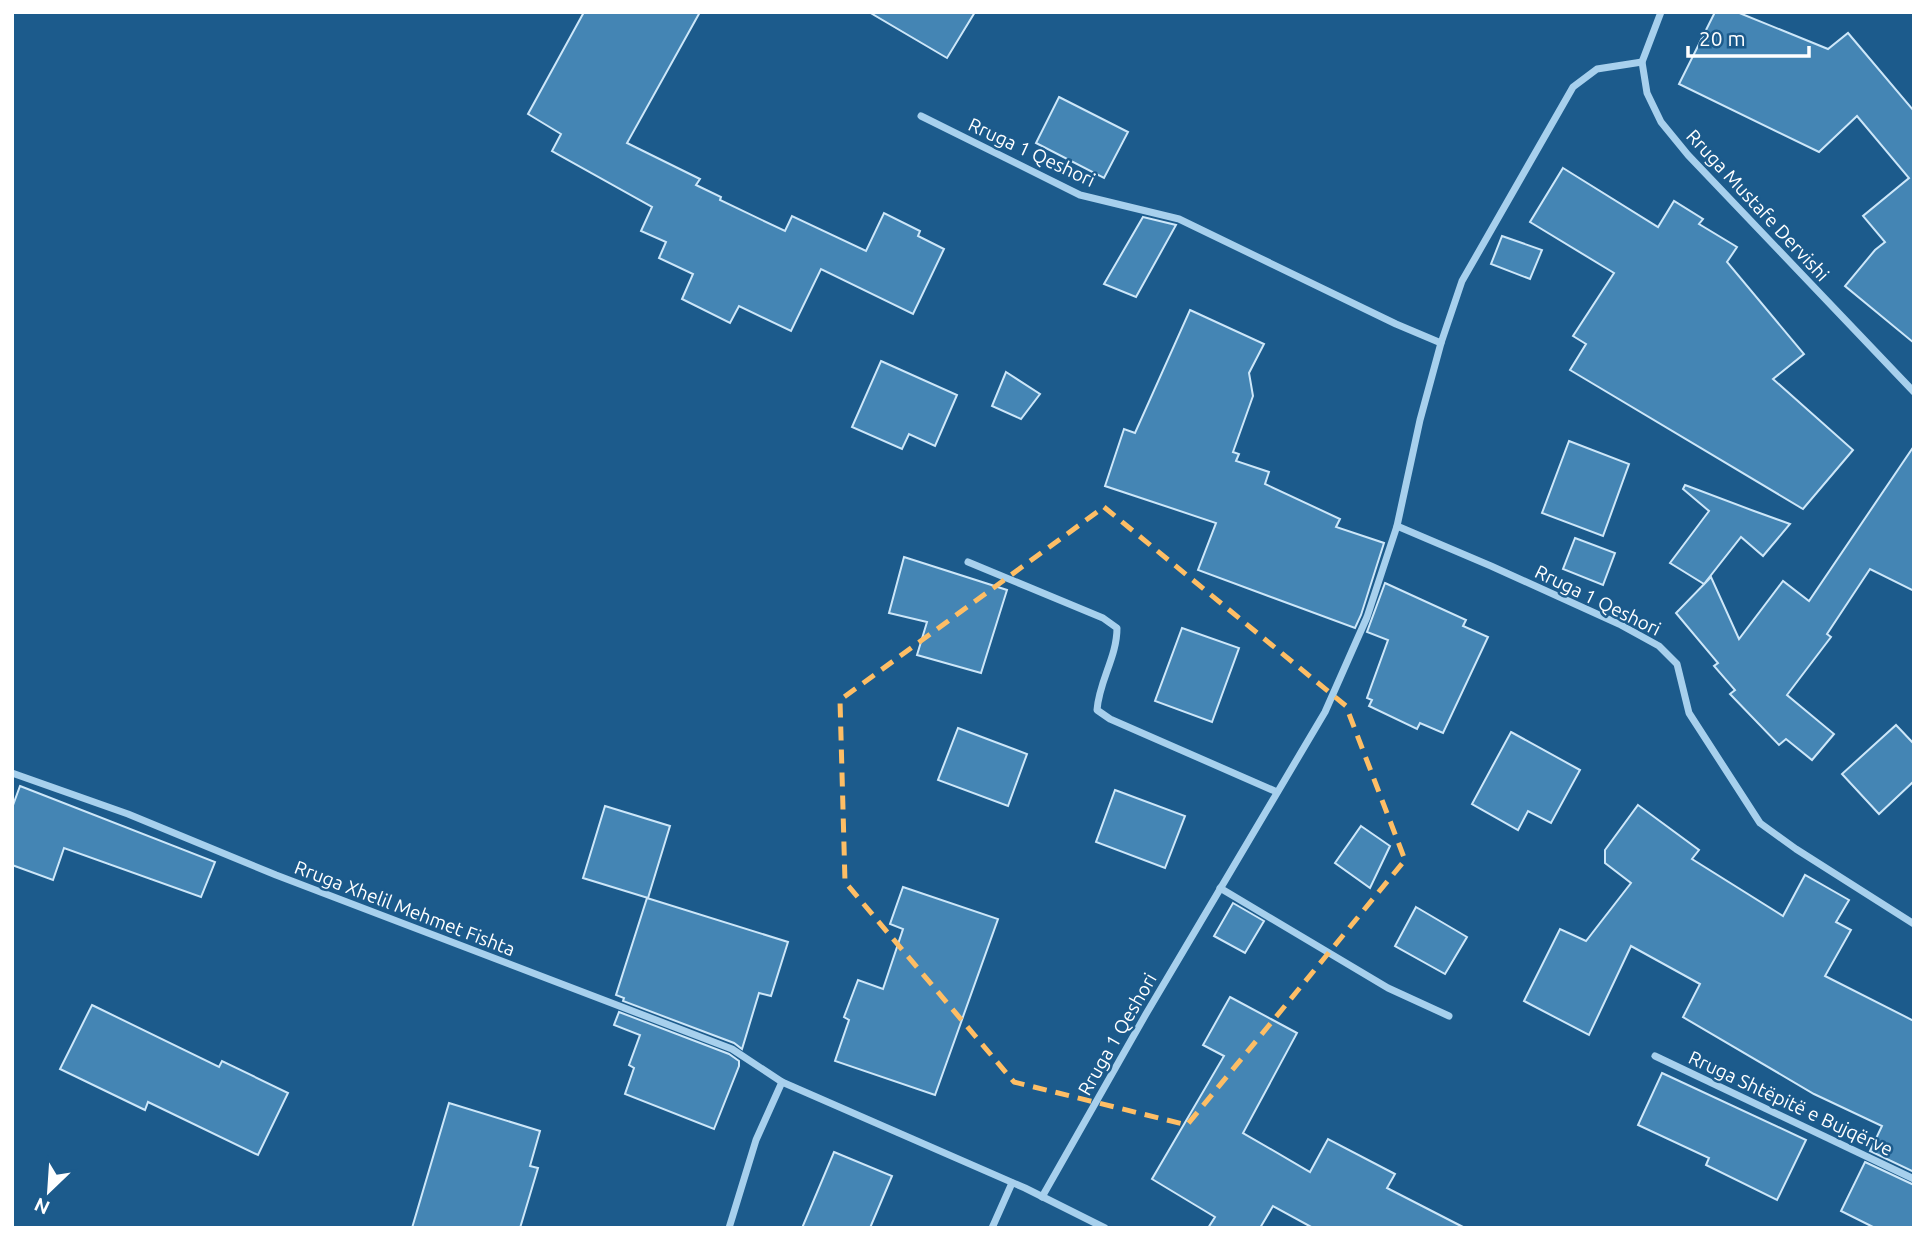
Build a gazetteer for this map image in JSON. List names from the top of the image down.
{
  "streets": {
    "street": [
      "Rruga 1 Qeshori",
      "Rruga Mustafe Dervishi",
      "Rruga Xhelil Mehmet Fishta",
      "Rruga Shtëpitë e Bujqërve"
    ]
  },
  "crossings": [
    ["Rruga 1 Qeshori", "Rruga Mustafe Dervishi"],
    ["Rruga 1 Qeshori", "Rruga Xhelil Mehmet Fishta"]
  ],
  "scale_bar": "20 m",
  "north": "bottom left"
}
